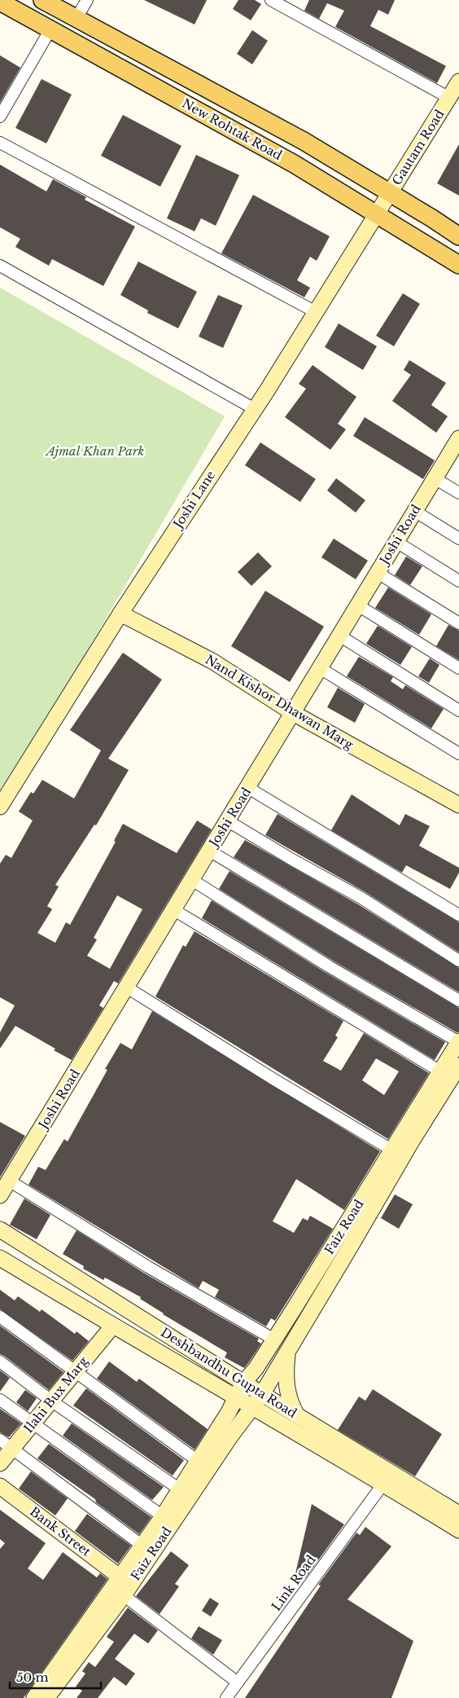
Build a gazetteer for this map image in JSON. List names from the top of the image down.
{
  "streets": {
    "main road": ["New Rohtak Road"],
    "street": [
      "Gautam Road",
      "Joshi Lane",
      "Joshi Road",
      "Nand Kishor Dhawan Marg",
      "Faiz Road",
      "Deshbandhu Gupta Road",
      "Ilahi Bux Marg",
      "Bank Street",
      "Link Road"
    ]
  },
  "crossings": [
    ["New Rohtak Road", "Gautam Road"],
    ["New Rohtak Road", "Joshi Lane"],
    ["Gautam Road", "Joshi Lane"],
    ["Joshi Lane", "Nand Kishor Dhawan Marg"],
    ["Joshi Road", "Nand Kishor Dhawan Marg"],
    ["Faiz Road", "Deshbandhu Gupta Road"],
    ["Faiz Road", "Bank Street"],
    ["Deshbandhu Gupta Road", "Ilahi Bux Marg"],
    ["Deshbandhu Gupta Road", "Link Road"]
  ],
  "parks": ["Ajmal Khan Park"],
  "scale_bar": "50 m"
}
